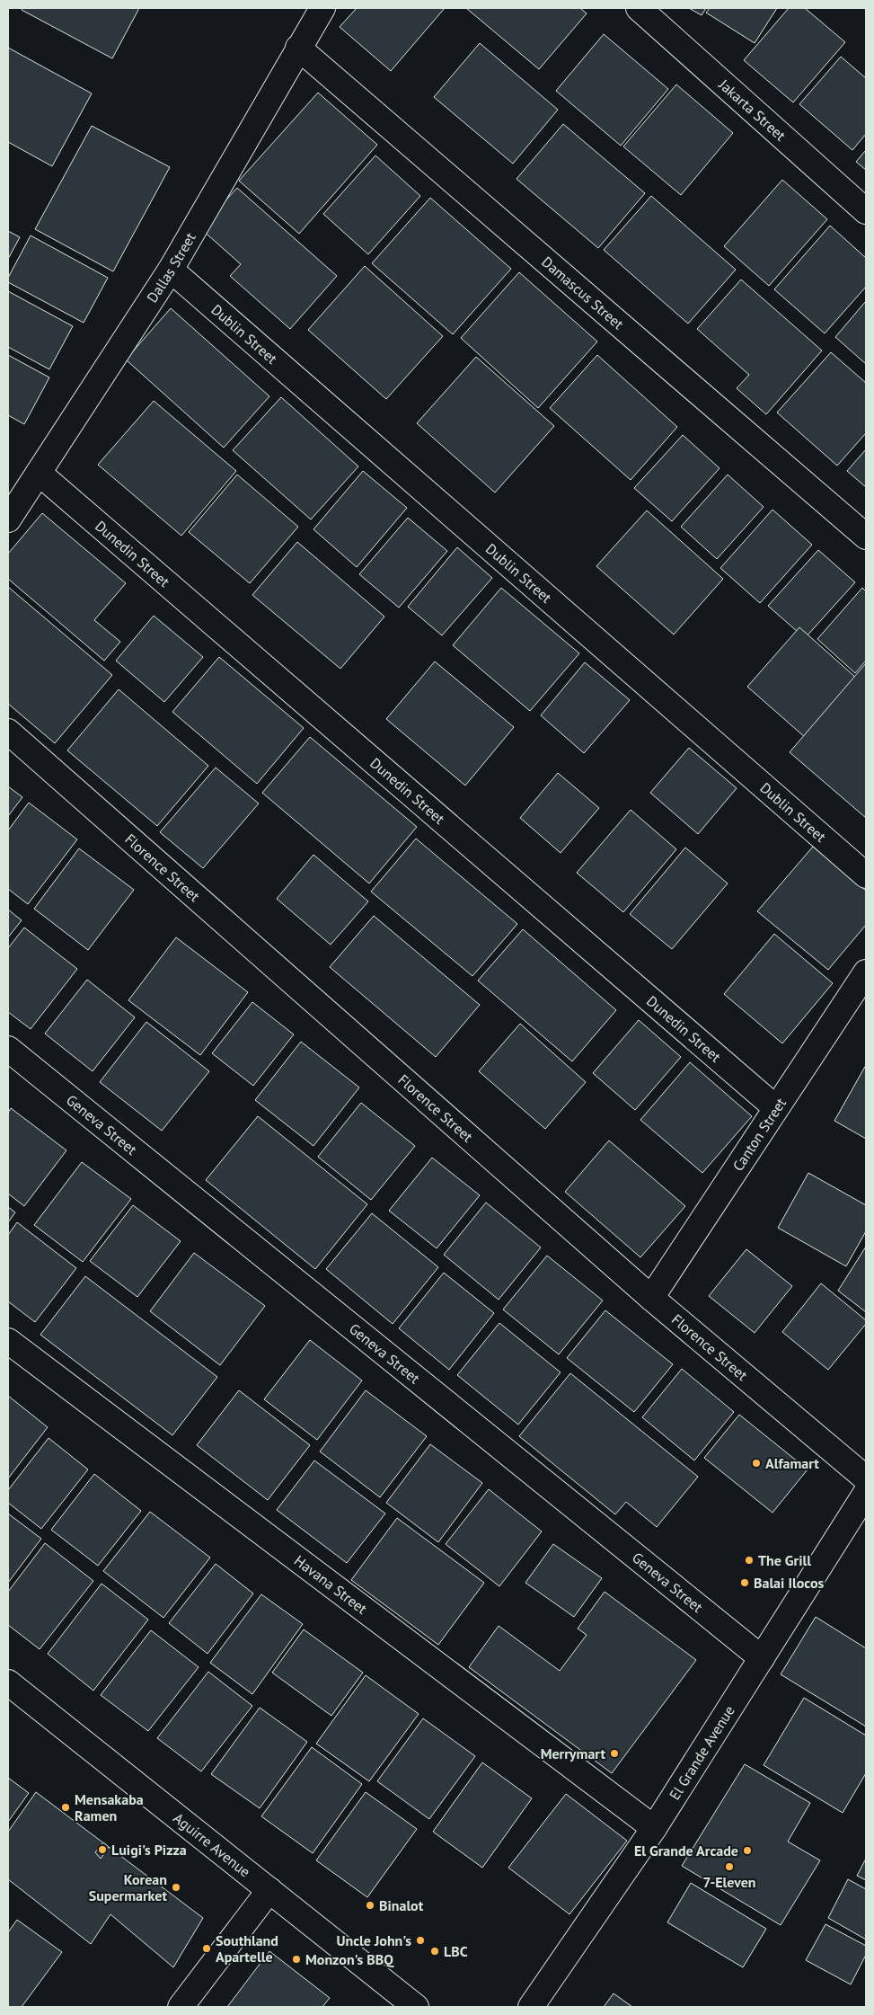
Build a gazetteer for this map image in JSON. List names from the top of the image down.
{
  "streets": {
    "street": [
      "Jakarta Street",
      "Dallas Street",
      "Damascus Street",
      "Dublin Street",
      "Dunedin Street",
      "Florence Street",
      "Geneva Street",
      "Canton Street",
      "Havana Street",
      "El Grande Avenue",
      "Aguirre Avenue"
    ]
  },
  "crossings": [
    ["Dallas Street", "Damascus Street"],
    ["Dallas Street", "Dublin Street"],
    ["Dallas Street", "Dunedin Street"],
    ["Dunedin Street", "Canton Street"],
    ["Florence Street", "Canton Street"],
    ["Geneva Street", "El Grande Avenue"],
    ["Havana Street", "El Grande Avenue"]
  ],
  "places": [
    "Alfamart",
    "The Grill",
    "Balai Ilocos",
    "Merrymart",
    "Mensakaba Ramen",
    "Luigi's Pizza",
    "El Grande Arcade",
    "7-Eleven",
    "Korean Supermarket",
    "Binalot",
    "Uncle John's",
    "Southland Apartelle",
    "LBC",
    "Monzon's BBQ"
  ]
}
